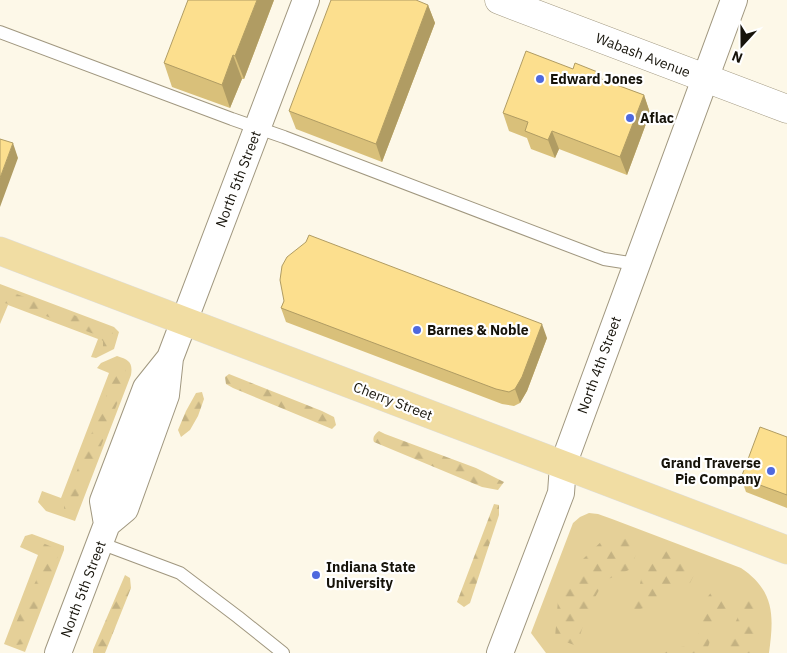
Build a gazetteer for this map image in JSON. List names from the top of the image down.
{
  "streets": {
    "main road": ["Cherry Street"],
    "street": ["Wabash Avenue", "North 5th Street", "North 4th Street"]
  },
  "crossings": [
    ["Wabash Avenue", "North 4th Street"],
    ["North 5th Street", "Cherry Street"],
    ["North 4th Street", "Cherry Street"]
  ],
  "places": [
    "Edward Jones",
    "Aflac",
    "Barnes & Noble",
    "Grand Traverse Pie Company",
    "Indiana State University"
  ],
  "north": "bottom"
}
